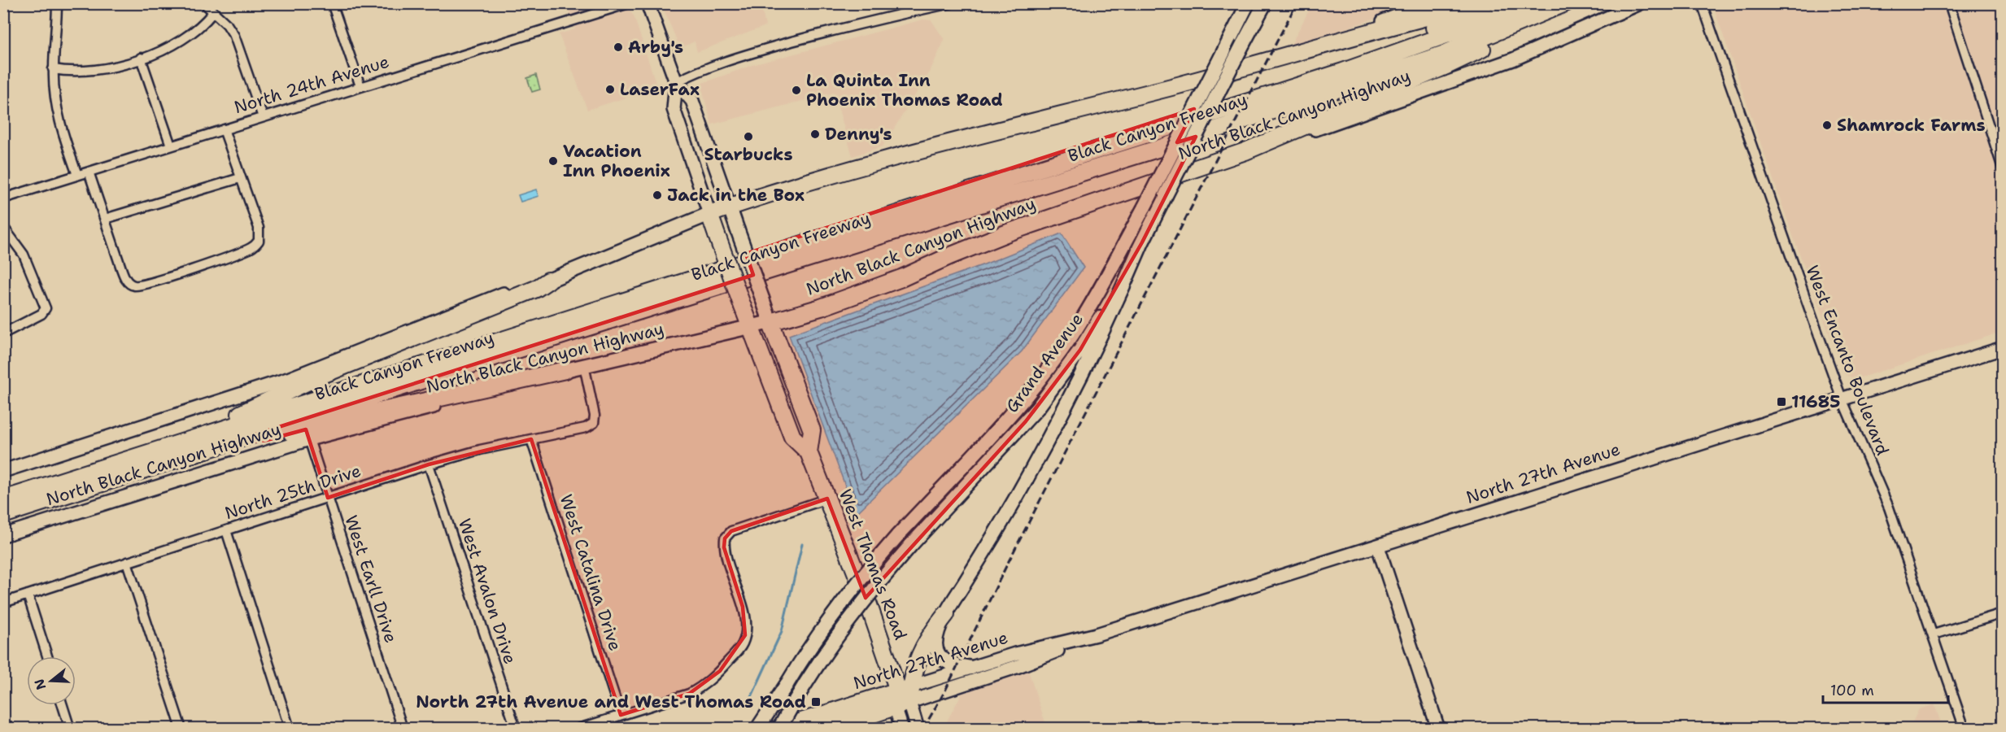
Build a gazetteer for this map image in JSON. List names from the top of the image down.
{
  "streets": {
    "highway": [
      "North Black Canyon Highway",
      "Black Canyon Freeway",
      "North 27th Avenue",
      "West Thomas Road"
    ],
    "main road": ["Grand Avenue"],
    "street": [
      "North 24th Avenue",
      "West Encanto Boulevard",
      "North 25th Drive",
      "West Catalina Drive",
      "West Earll Drive",
      "West Avalon Drive"
    ]
  },
  "crossings": [
    ["North Black Canyon Highway", "North 25th Drive"],
    ["North Black Canyon Highway", "West Thomas Road"],
    ["North Black Canyon Highway", "West Earll Drive"],
    ["West Encanto Boulevard", "North 27th Avenue"],
    ["Grand Avenue", "North 27th Avenue"],
    ["North 27th Avenue", "West Thomas Road"],
    ["North 25th Drive", "West Catalina Drive"],
    ["North 25th Drive", "West Earll Drive"],
    ["North 25th Drive", "West Avalon Drive"]
  ],
  "places": {
    "other": [
      "Arby's",
      "LaserFax",
      "La Quinta Inn Phoenix Thomas Road",
      "Shamrock Farms",
      "Denny's",
      "Starbucks",
      "Vacation Inn Phoenix",
      "Jack in the Box"
    ],
    "transit": ["11685", "North 27th Avenue and West Thomas Road"]
  },
  "scale_bar": "100 m",
  "north": "left"
}
